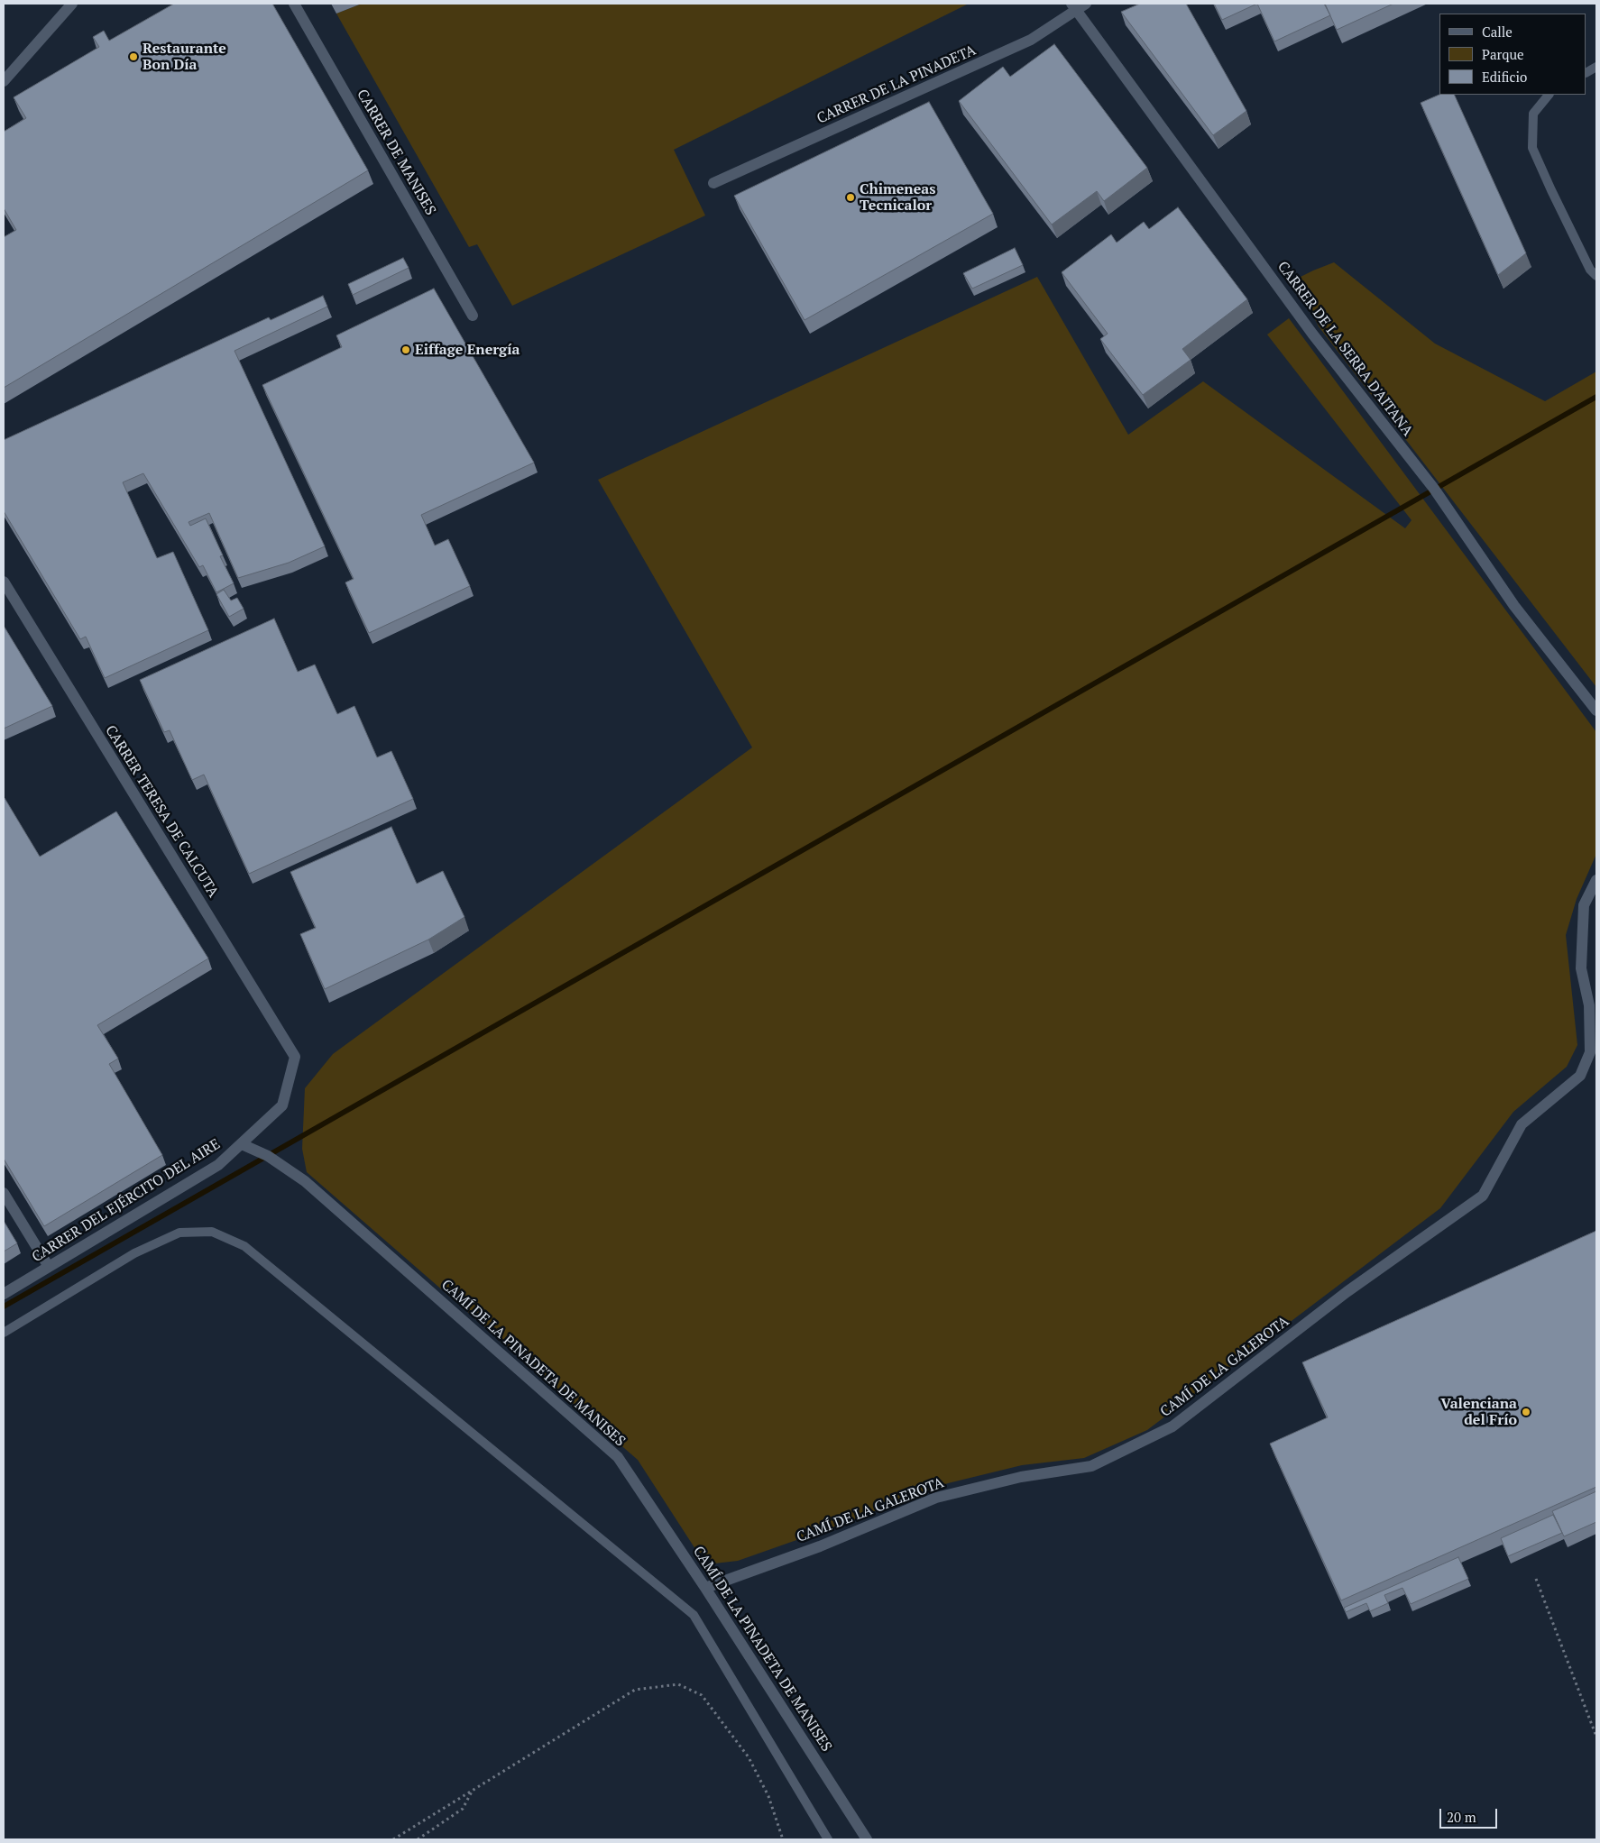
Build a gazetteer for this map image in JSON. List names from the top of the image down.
{
  "streets": {
    "street": [
      "CARRER DE LA PINADETA",
      "CARRER DE MANISES",
      "CARRER DE LA SERRA D'AITANA",
      "CARRER TERESA DE CALCUTA",
      "CARRER DEL EJÉRCITO DEL AIRE",
      "CAMÍ DE LA PINADETA DE MANISES",
      "CAMÍ DE LA GALEROTA"
    ]
  },
  "crossings": [
    ["CARRER DE LA PINADETA", "CARRER DE LA SERRA D'AITANA"],
    ["CARRER TERESA DE CALCUTA", "CARRER DEL EJÉRCITO DEL AIRE"],
    ["CARRER DEL EJÉRCITO DEL AIRE", "CAMÍ DE LA PINADETA DE MANISES"],
    ["CAMÍ DE LA PINADETA DE MANISES", "CAMÍ DE LA GALEROTA"]
  ],
  "places": [
    "Restaurante Bon Día",
    "Chimeneas Tecnicalor",
    "Eiffage Energía",
    "Valenciana del Frío"
  ],
  "legend": ["Calle", "Parque", "Edificio"],
  "scale_bar": "20 m"
}
